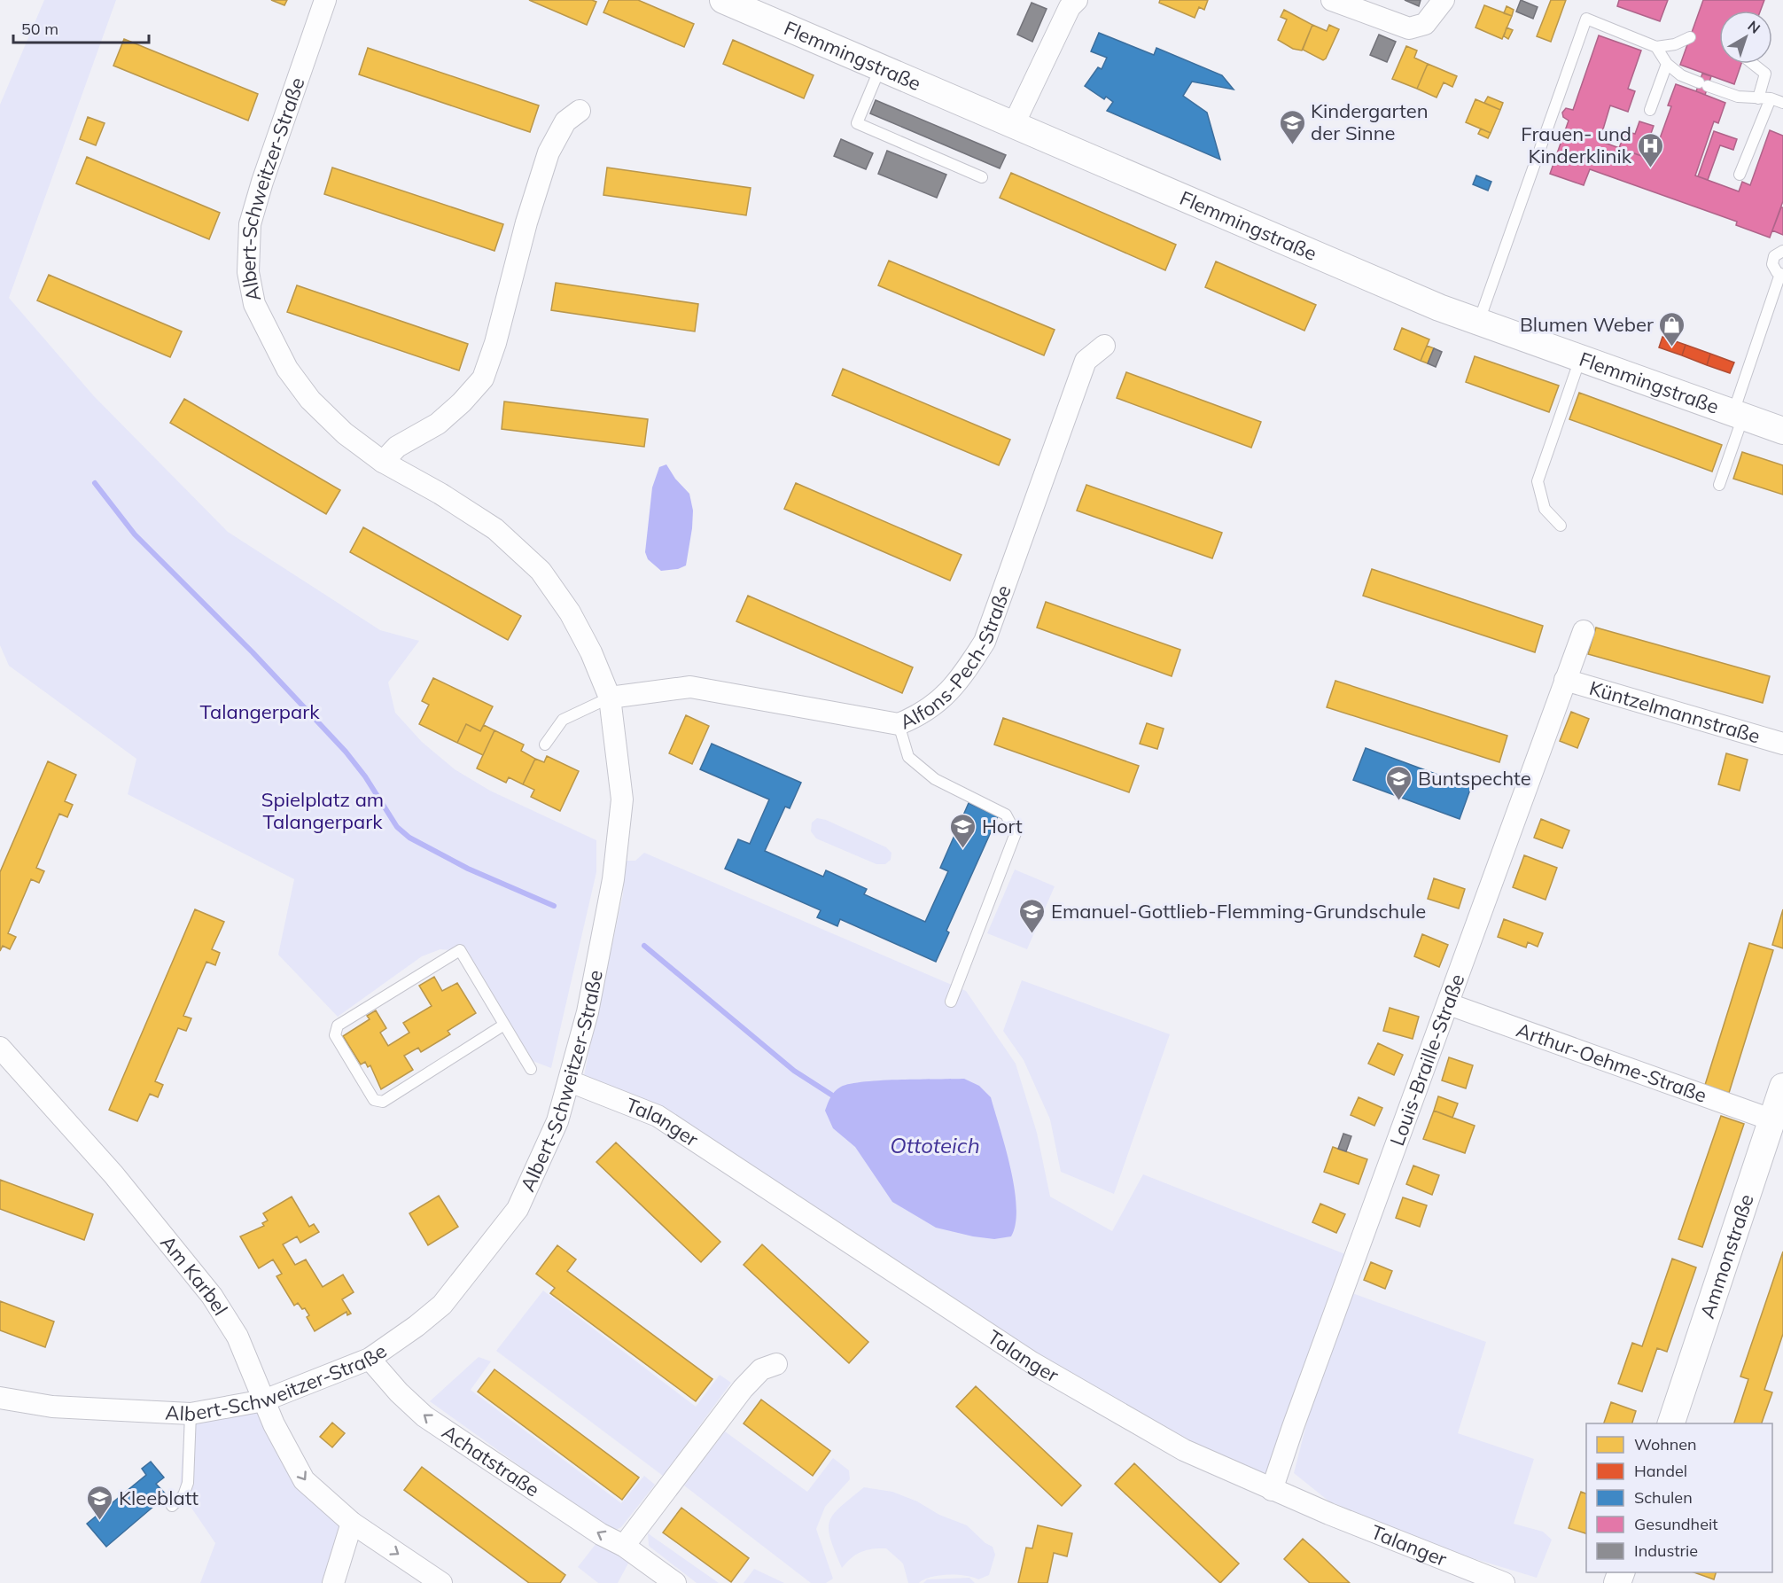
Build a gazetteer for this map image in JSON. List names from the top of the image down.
{
  "streets": {
    "street": [
      "Flemmingstraße",
      "Albert-Schweitzer-Straße",
      "Alfons-Pech-Straße",
      "Küntzelmannstraße",
      "Louis-Braille-Straße",
      "Arthur-Oehme-Straße",
      "Talanger",
      "Ammonstraße",
      "Am Karbel",
      "Achatstraße"
    ]
  },
  "crossings": [
    ["Albert-Schweitzer-Straße", "Alfons-Pech-Straße"],
    ["Albert-Schweitzer-Straße", "Talanger"],
    ["Albert-Schweitzer-Straße", "Am Karbel"],
    ["Albert-Schweitzer-Straße", "Achatstraße"],
    ["Küntzelmannstraße", "Louis-Braille-Straße"],
    ["Louis-Braille-Straße", "Arthur-Oehme-Straße"],
    ["Louis-Braille-Straße", "Talanger"],
    ["Arthur-Oehme-Straße", "Ammonstraße"]
  ],
  "one_way": ["Am Karbel", "Achatstraße"],
  "water": ["Ottoteich"],
  "parks": ["Talangerpark", "Spielplatz am Talangerpark"],
  "places": {
    "school or university": [
      "Kindergarten der Sinne",
      "Buntspechte",
      "Hort",
      "Emanuel-Gottlieb-Flemming-Grundschule",
      "Kleeblatt"
    ],
    "hospital": ["Frauen- und Kinderklinik"],
    "shop": ["Blumen Weber"]
  },
  "legend": [
    "Wohnen",
    "Handel",
    "Schulen",
    "Gesundheit",
    "Industrie"
  ],
  "scale_bar": "50 m",
  "north": "top right"
}
